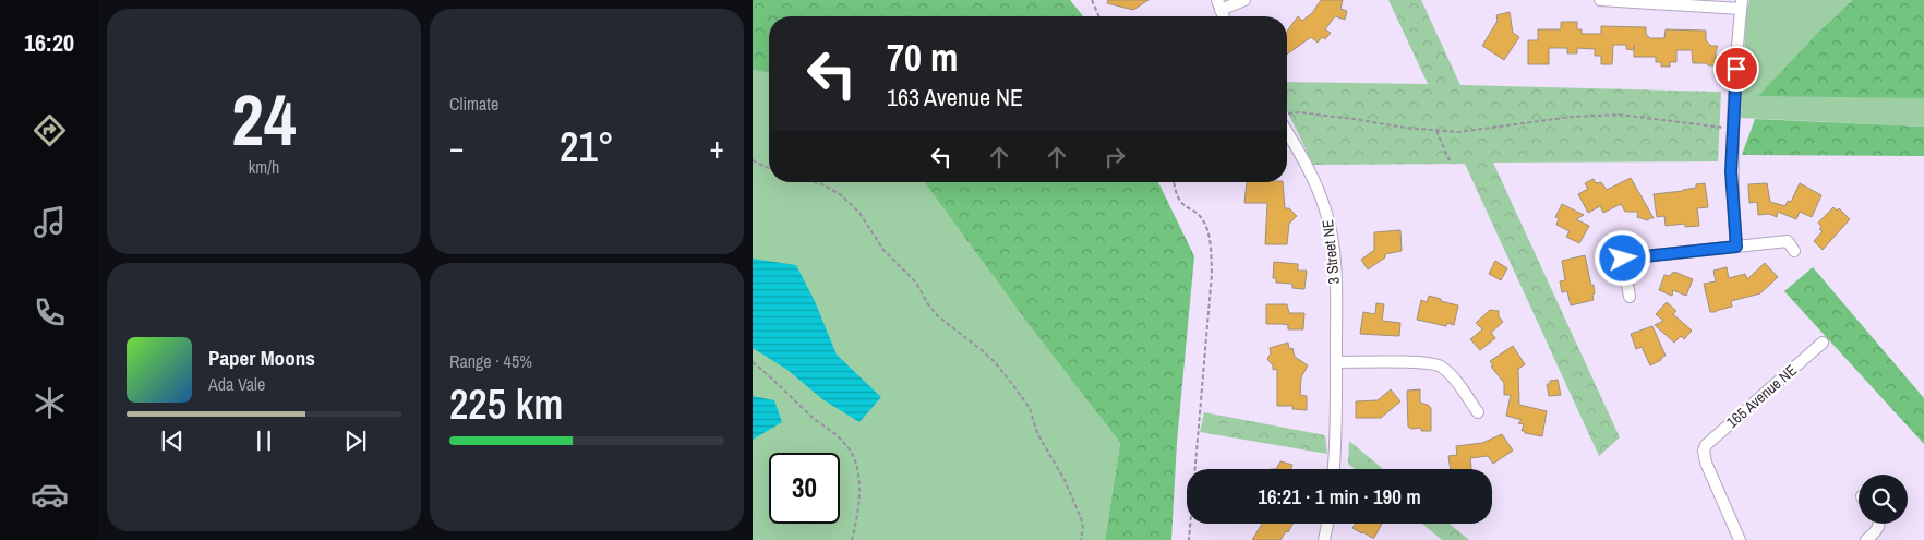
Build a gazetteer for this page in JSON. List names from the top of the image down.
{
  "streets": {
    "street": ["3 Street NE", "165 Avenue NE"]
  },
  "page": {
    "tabs": "16:20",
    "tile": [
      ["24", "km/h"],
      "Climate",
      ["Range · 45%", "225 km"]
    ],
    "turn": ["70 m", "163 Avenue NE"],
    "heat": ["−", "21°", "+"],
    "song": ["Paper Moons", "Ada Vale"],
    "limit": "30",
    "trip": "16:21 · 1 min · 190 m"
  }
}
